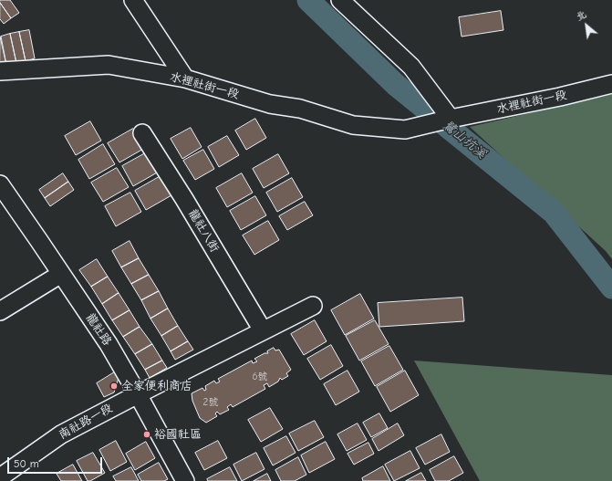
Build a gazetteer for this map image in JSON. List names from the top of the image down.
{
  "streets": {
    "street": [
      "水裡社街一段",
      "龍社八街",
      "龍社路",
      "南社路一段"
    ]
  },
  "crossings": [
    ["龍社路", "南社路一段"]
  ],
  "water": ["鷺山坑溪"],
  "places": ["全家便利商店", "裕國社區"],
  "house_numbers": ["6號", "2號"],
  "scale_bar": "50 m",
  "north": "top left"
}
